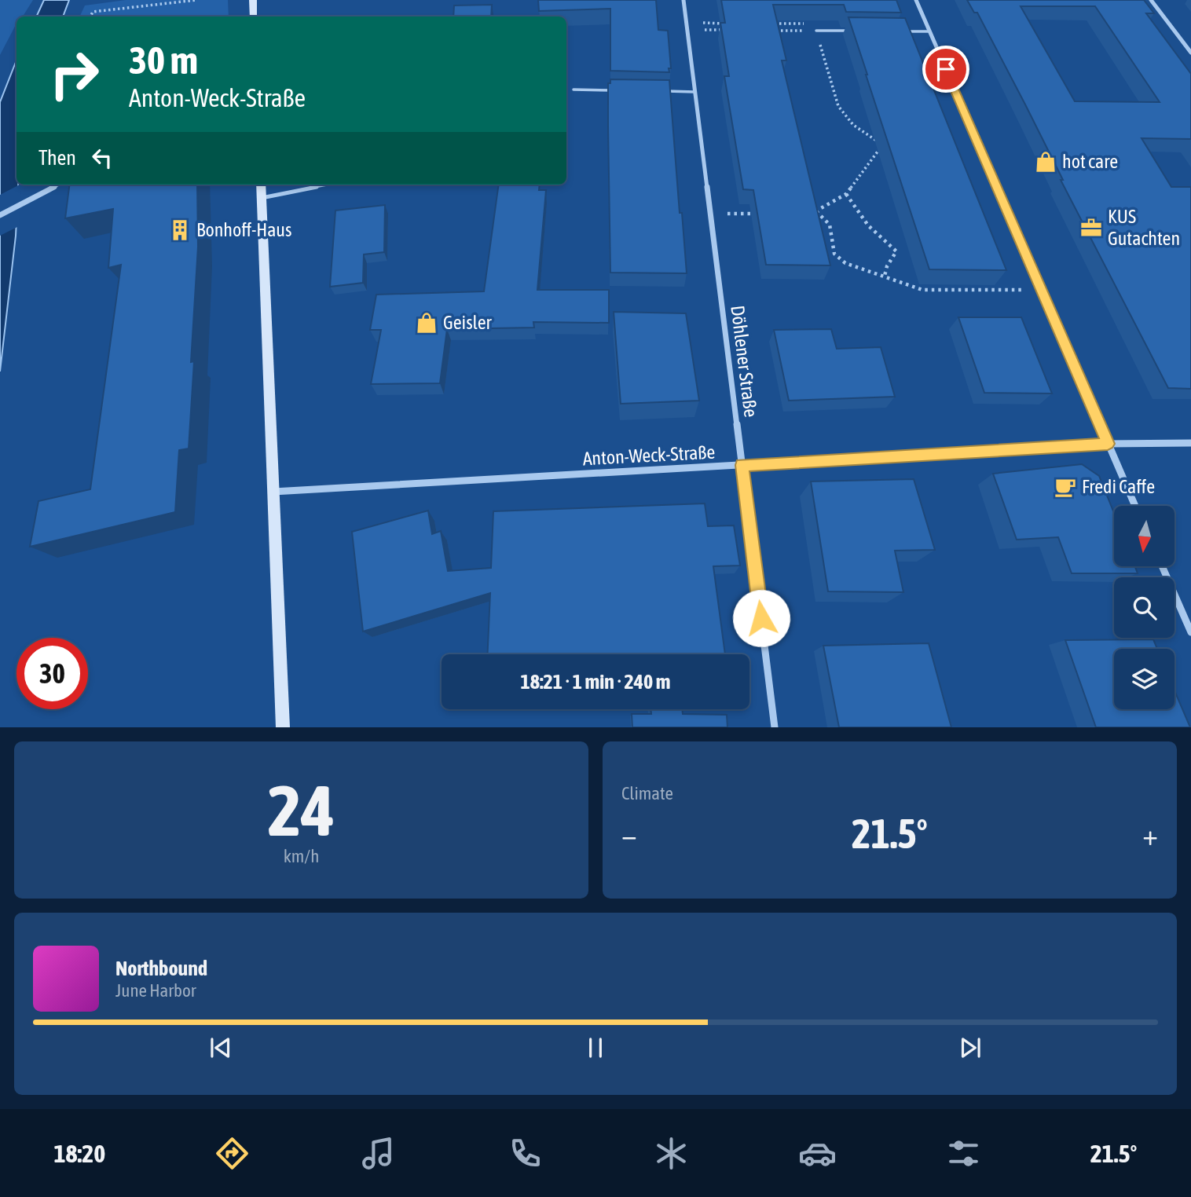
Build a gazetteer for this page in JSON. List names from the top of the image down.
{
  "streets": {
    "street": ["Döhlener Straße", "Anton-Weck-Straße"]
  },
  "crossings": [
    ["Döhlener Straße", "Anton-Weck-Straße"]
  ],
  "places": {
    "shop": ["hot care", "Geisler"],
    "office": ["KUS Gutachten"],
    "building": ["Bonhoff-Haus"],
    "cafe": ["Fredi Caffe"]
  },
  "north": "bottom",
  "page": {
    "turn": ["30 m", "Anton-Weck-Straße"],
    "then": "Then",
    "limit": "30",
    "trip": "18:21 · 1 min · 240 m",
    "tile": [
      ["24", "km/h"],
      "Climate"
    ],
    "heat": ["−", "21.5°", "+"],
    "song": ["Northbound", "June Harbor"],
    "tabs": ["18:20", "21.5°"]
  }
}
